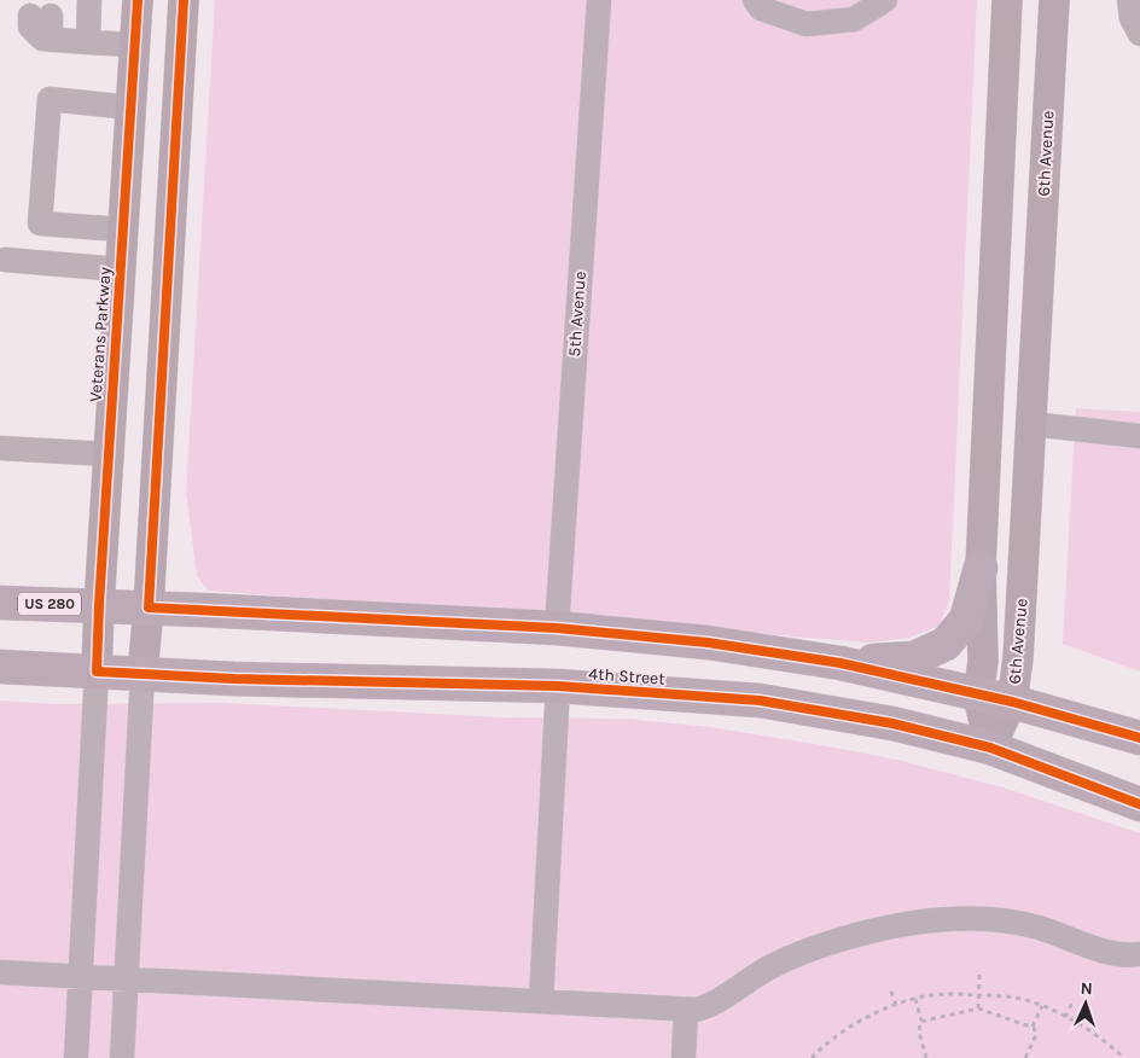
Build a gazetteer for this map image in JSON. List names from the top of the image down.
{
  "streets": {
    "highway": ["US 280", "4th Street"],
    "main road": ["6th Avenue", "Veterans Parkway"],
    "street": ["5th Avenue"]
  },
  "crossings": [
    ["6th Avenue", "4th Street"],
    ["Veterans Parkway", "US 280"],
    ["Veterans Parkway", "4th Street"]
  ],
  "north": "top"
}
